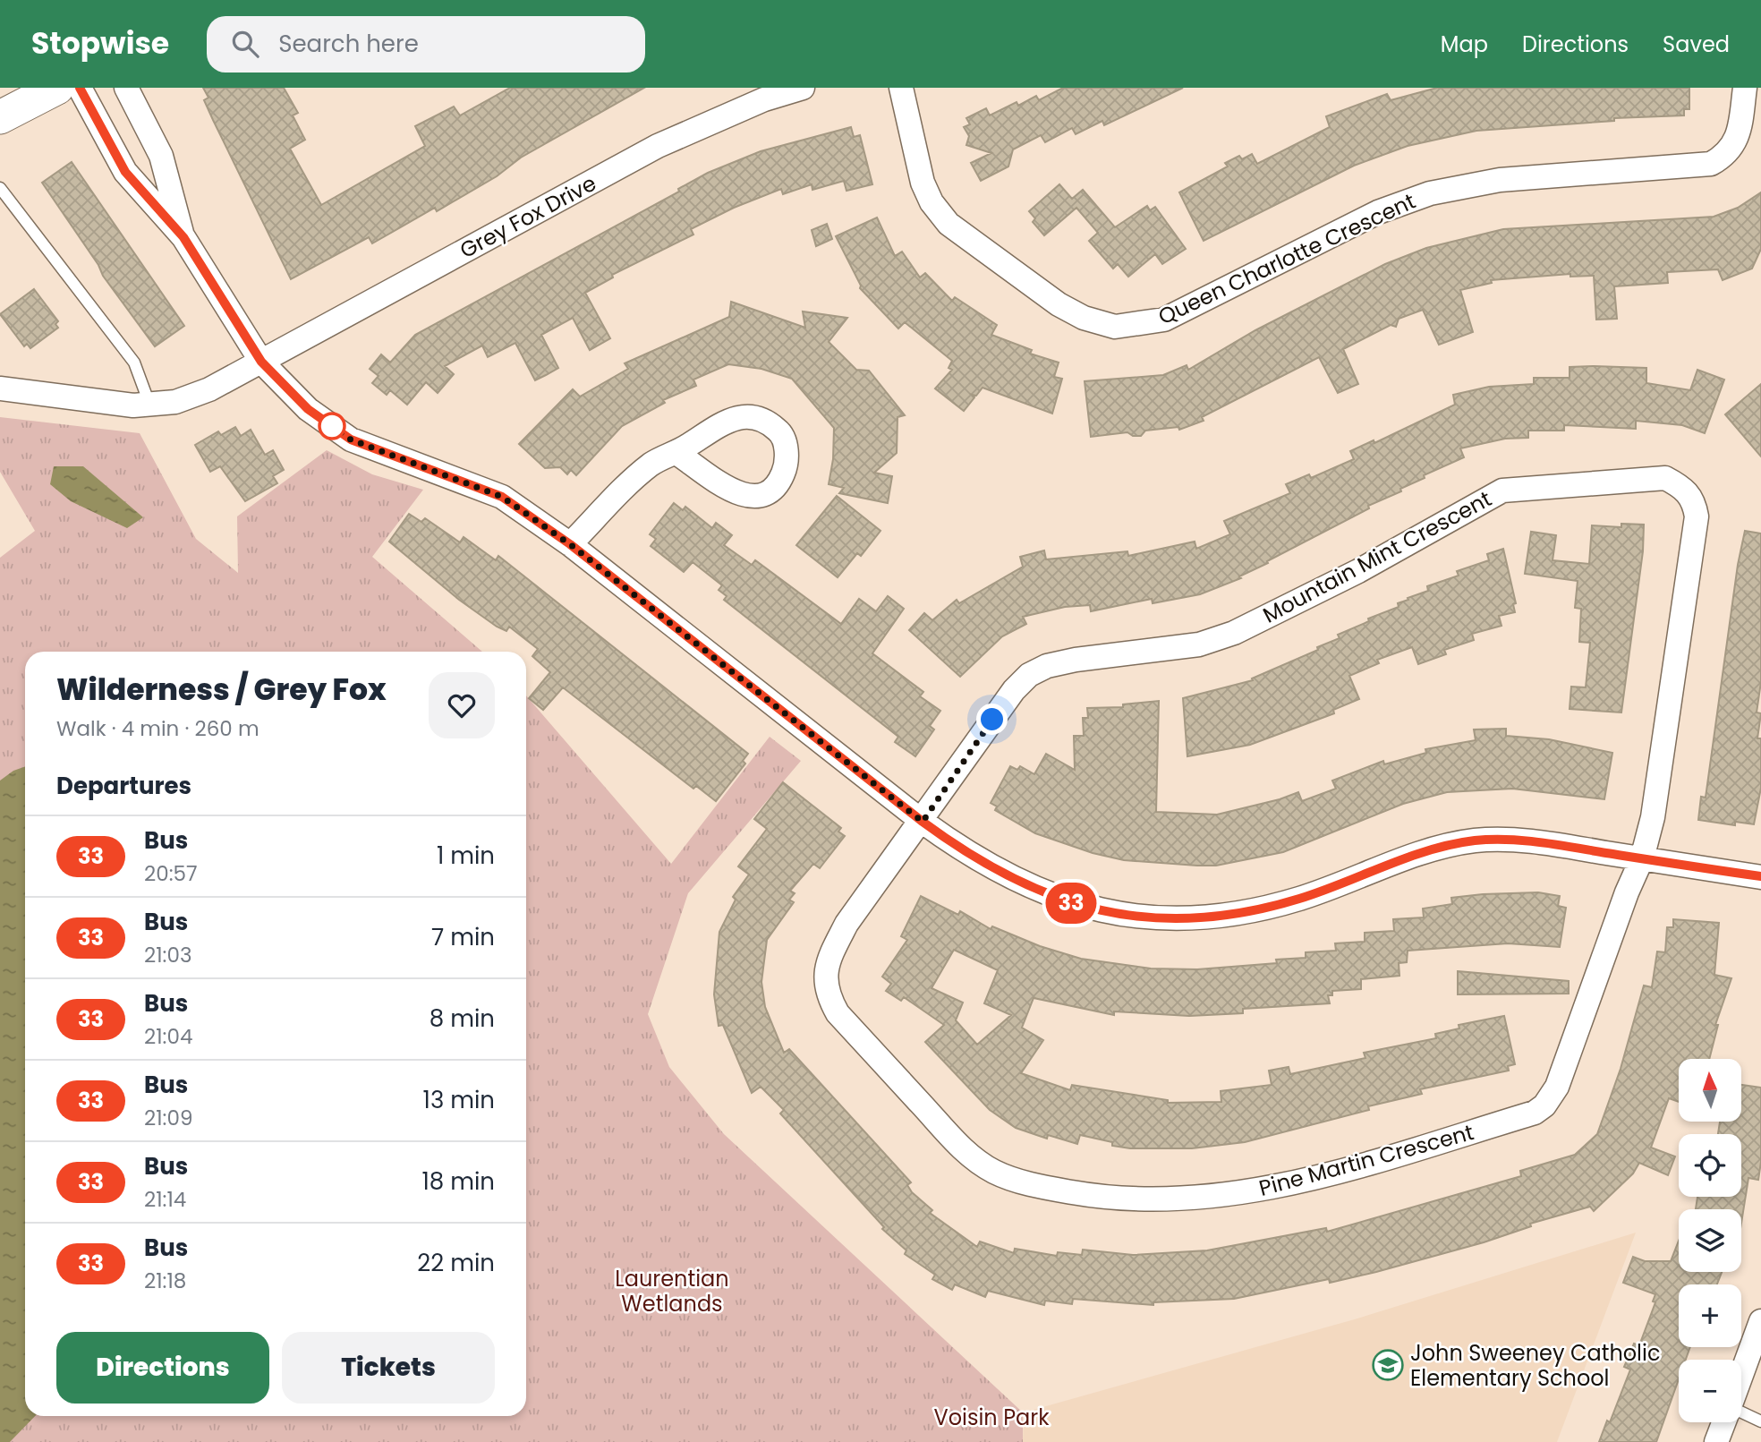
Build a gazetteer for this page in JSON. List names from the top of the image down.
{
  "streets": {
    "street": [
      "Grey Fox Drive",
      "Queen Charlotte Crescent",
      "Mountain Mint Crescent",
      "Pine Martin Crescent"
    ]
  },
  "crossings": [
    ["Mountain Mint Crescent", "Pine Martin Crescent"]
  ],
  "parks": ["Laurentian Wetlands", "Voisin Park"],
  "places": {
    "school or university": ["John Sweeney Catholic Elementary School"]
  },
  "lines": ["bus line 33"],
  "north": "top",
  "page": {
    "header": "Stopwise",
    "search": "Search here",
    "nav": ["Map", "Directions", "Saved"],
    "on_map": "33",
    "heading": [
      ["Wilderness / Grey Fox", "Walk · 4 min · 260 m"],
      "Departures"
    ],
    "list": [
      {
        "mark": "33",
        "name": "Bus",
        "note": "20:57",
        "value": "1 min"
      },
      {
        "mark": "33",
        "name": "Bus",
        "note": "21:03",
        "value": "7 min"
      },
      {
        "mark": "33",
        "name": "Bus",
        "note": "21:04",
        "value": "8 min"
      },
      {
        "mark": "33",
        "name": "Bus",
        "note": "21:09",
        "value": "13 min"
      },
      {
        "mark": "33",
        "name": "Bus",
        "note": "21:14",
        "value": "18 min"
      },
      {
        "mark": "33",
        "name": "Bus",
        "note": "21:18",
        "value": "22 min"
      }
    ],
    "map_buttons": ["+", "−"],
    "buttons": ["Directions", "Tickets"]
  }
}
